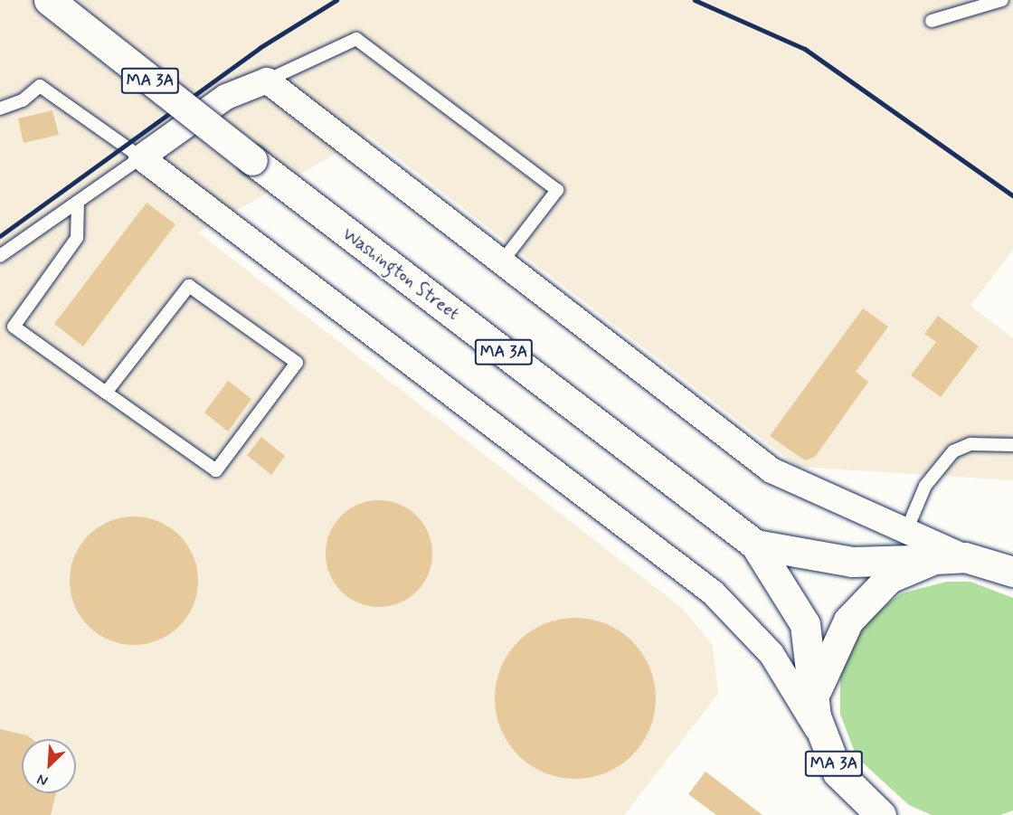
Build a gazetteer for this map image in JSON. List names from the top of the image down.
{
  "streets": {
    "main road": ["MA 3A", "Washington Street"]
  },
  "crossings": [
    ["MA 3A", "Washington Street"]
  ],
  "north": "bottom left"
}
